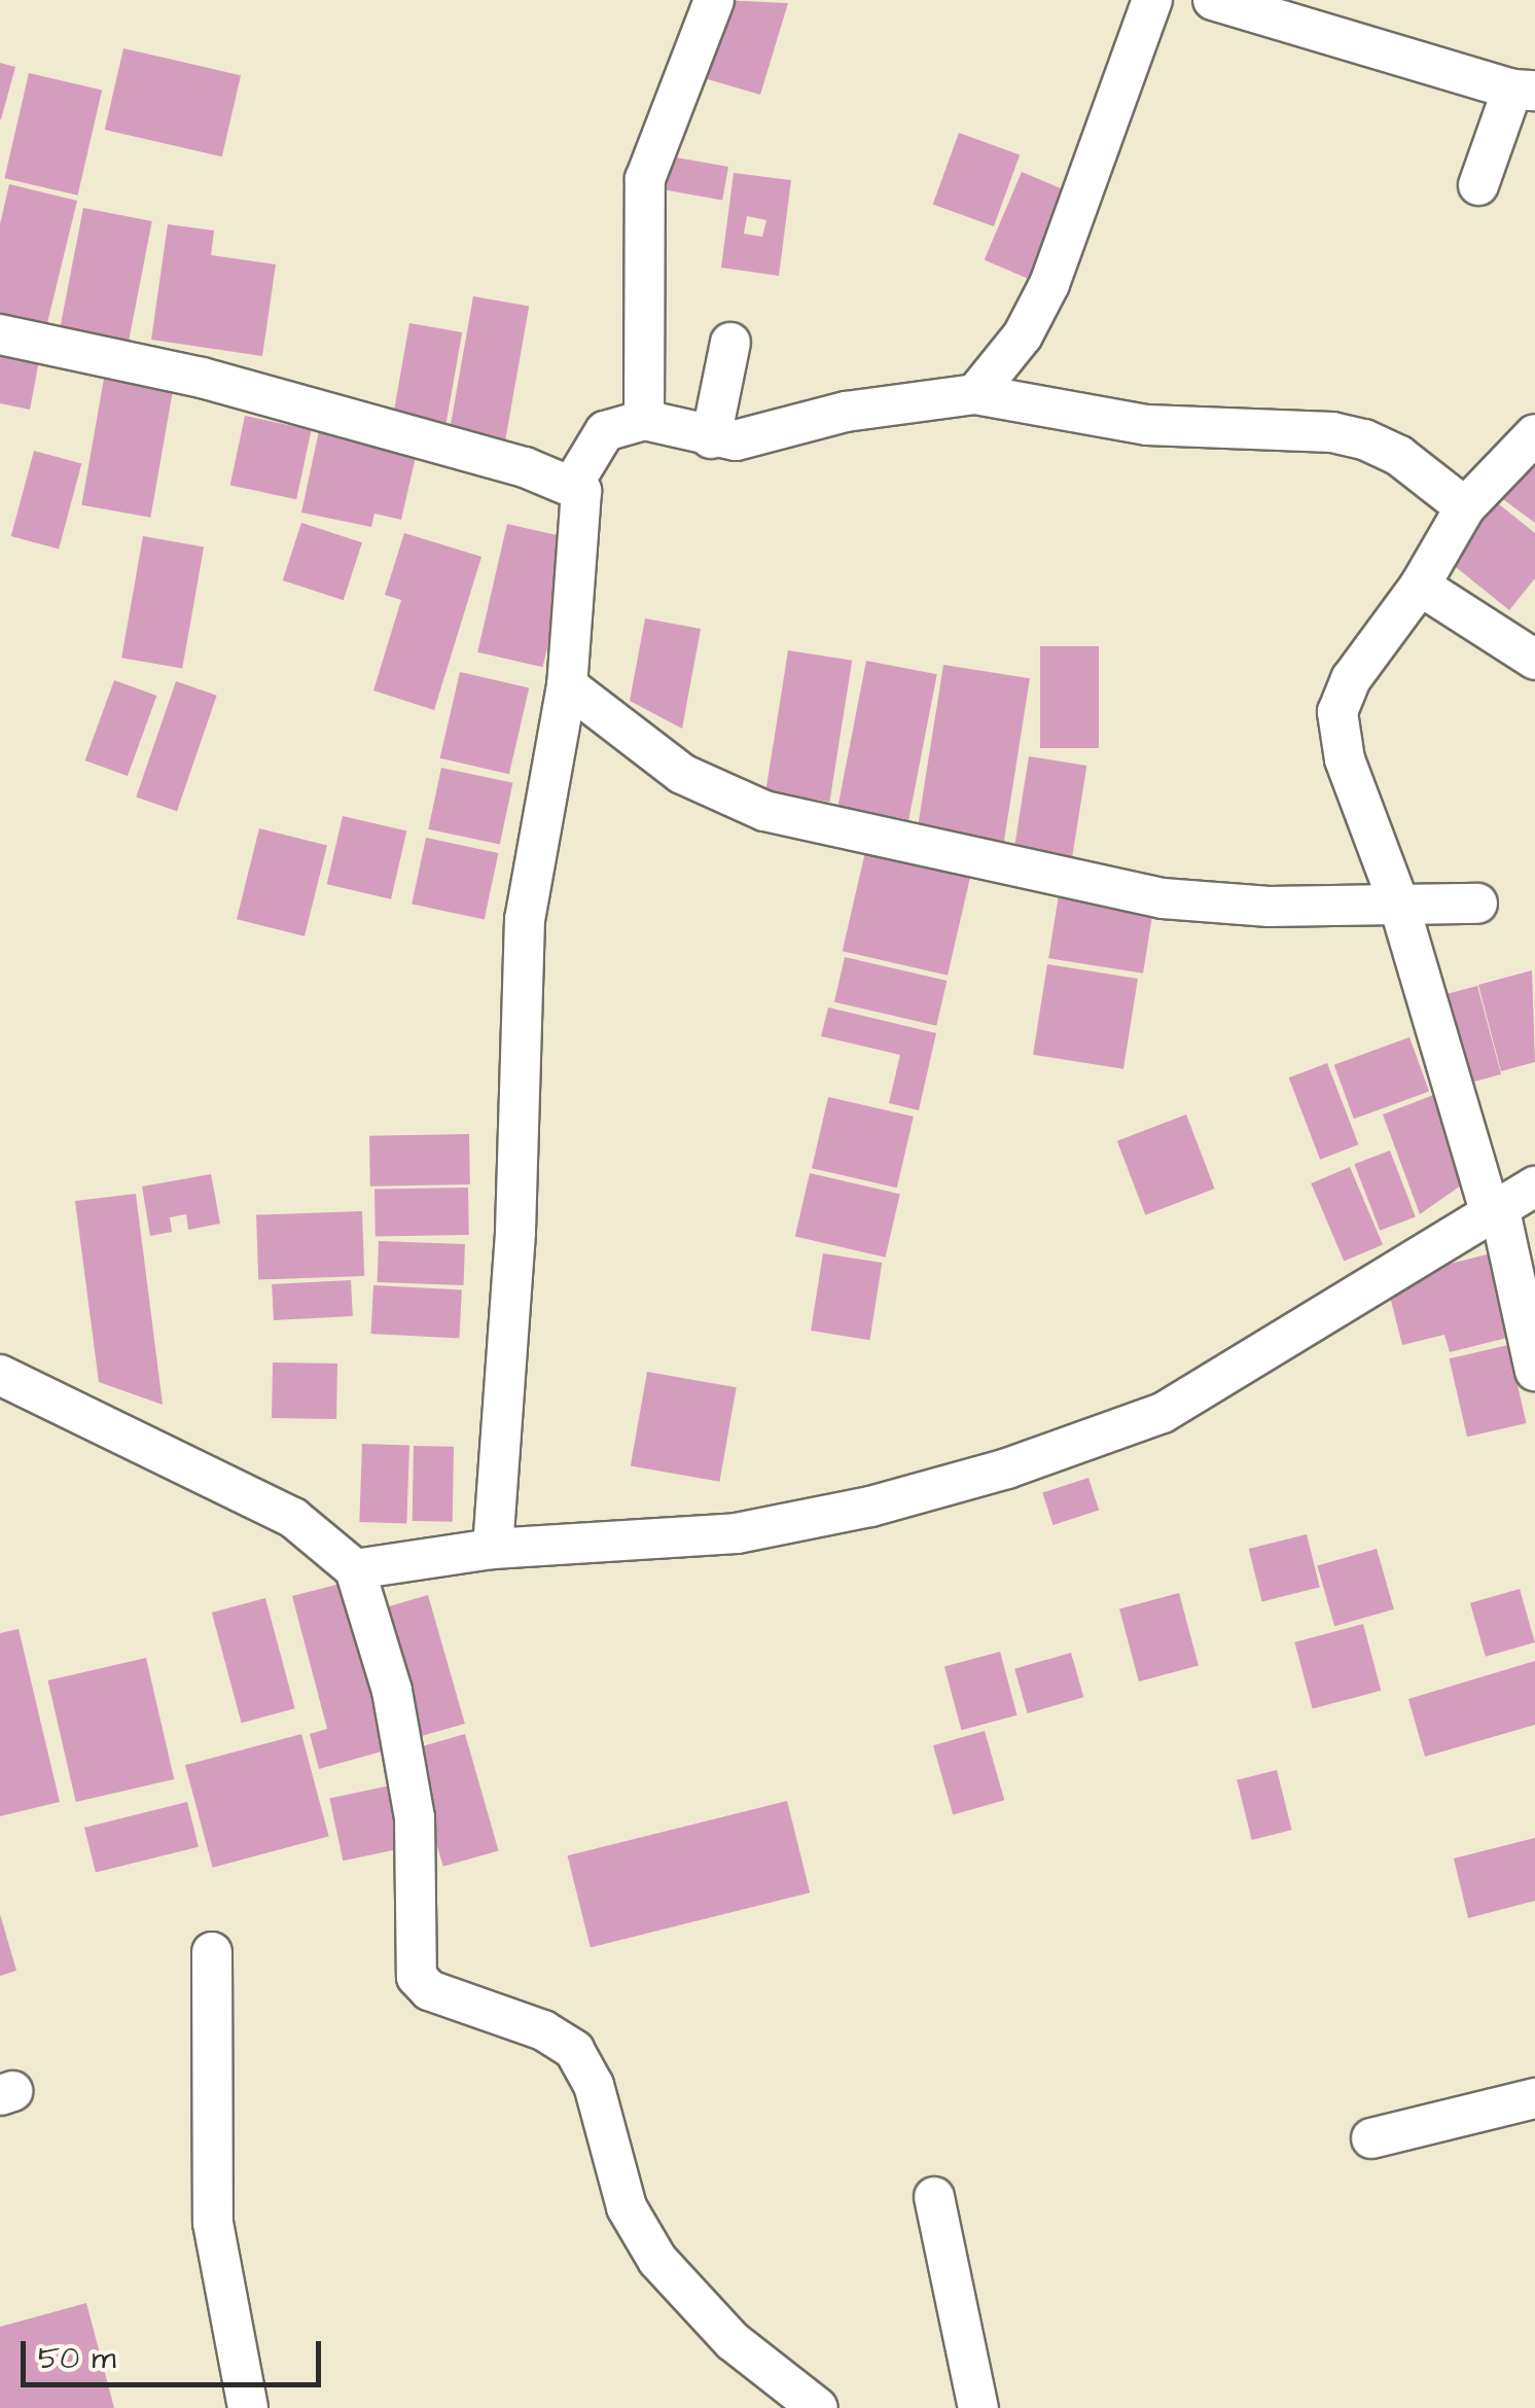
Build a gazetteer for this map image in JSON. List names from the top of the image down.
{
  "scale_bar": "50 m"
}
